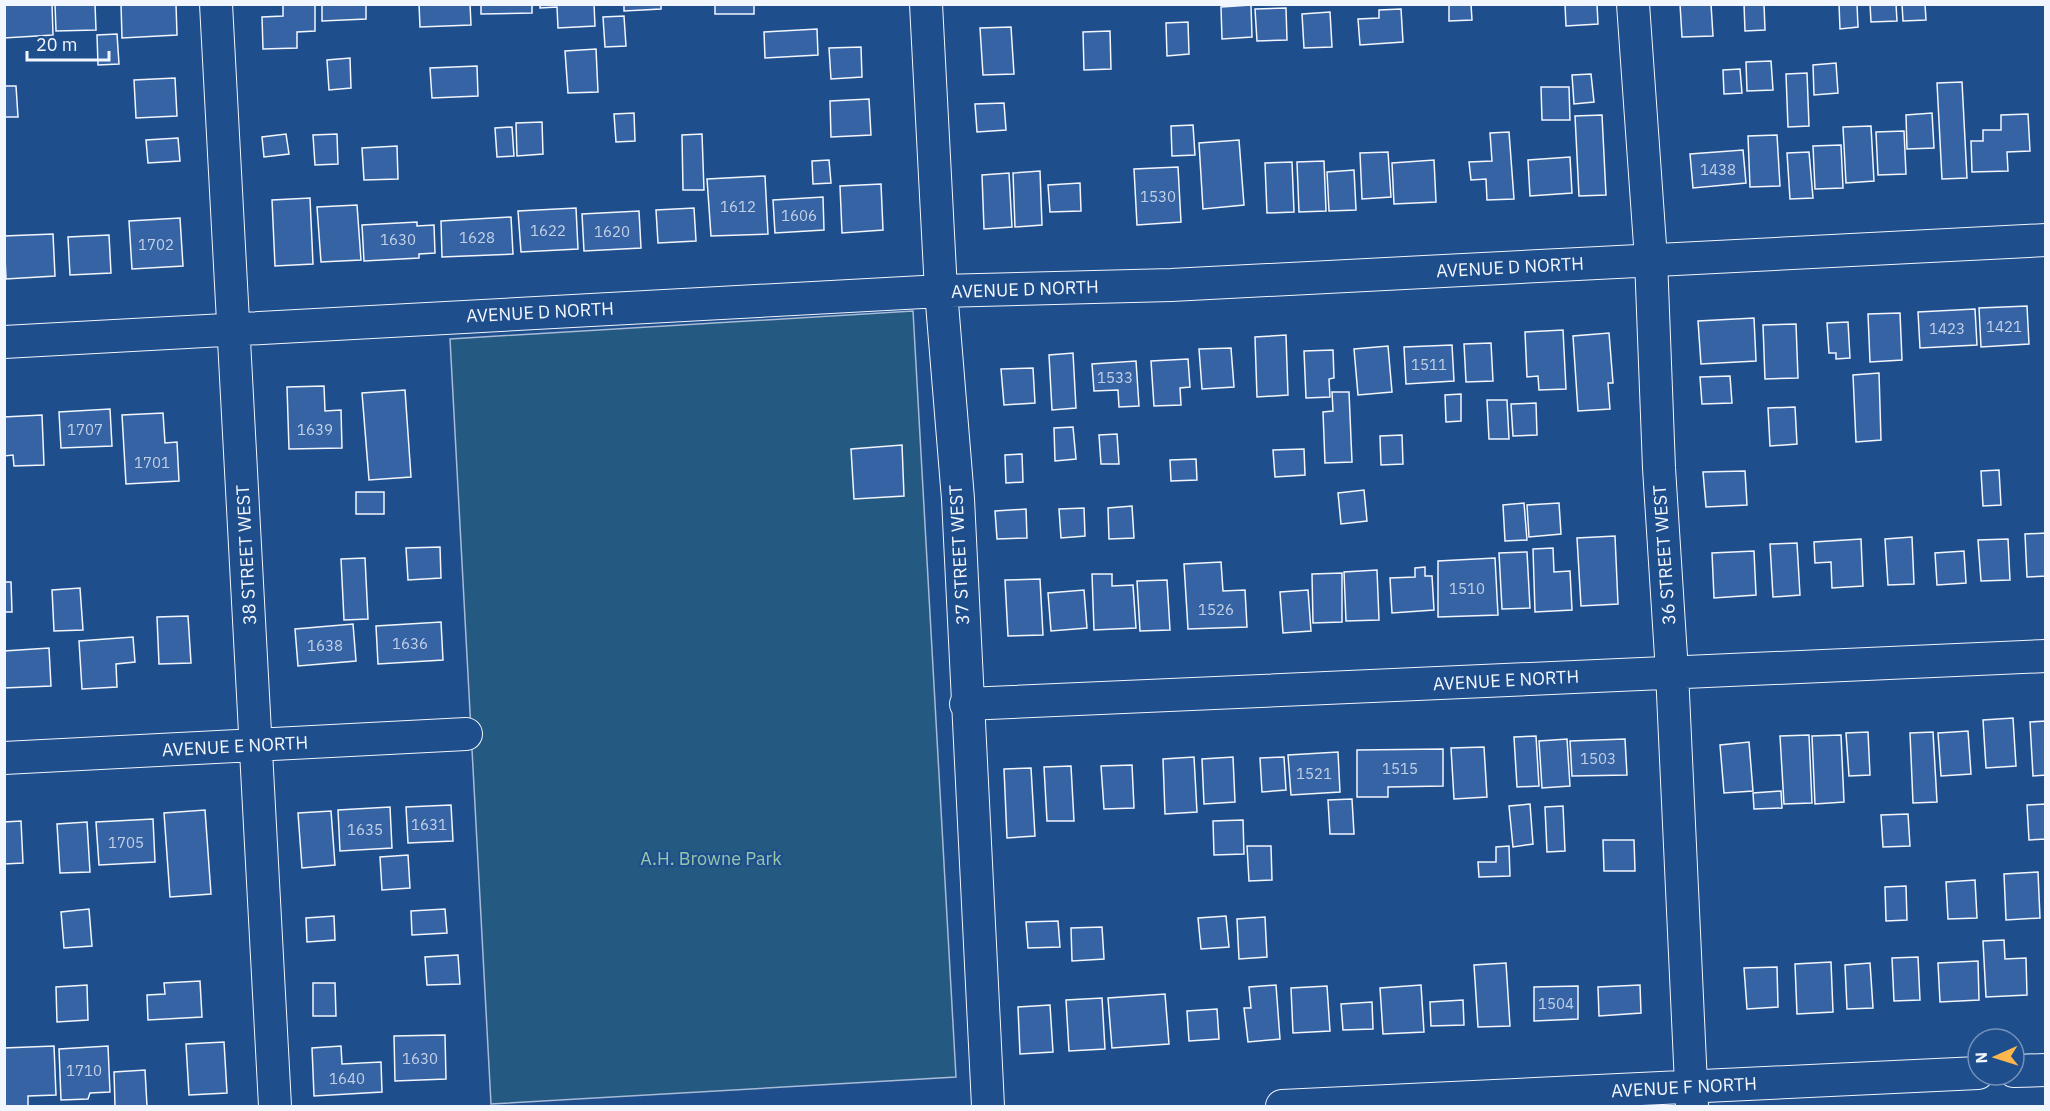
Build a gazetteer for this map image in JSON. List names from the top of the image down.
{
  "streets": {
    "street": [
      "AVENUE D NORTH",
      "38 STREET WEST",
      "37 STREET WEST",
      "36 STREET WEST",
      "AVENUE E NORTH",
      "AVENUE F NORTH"
    ]
  },
  "crossings": [
    ["AVENUE D NORTH", "38 STREET WEST"],
    ["AVENUE D NORTH", "37 STREET WEST"],
    ["AVENUE D NORTH", "36 STREET WEST"],
    ["38 STREET WEST", "AVENUE E NORTH"],
    ["37 STREET WEST", "AVENUE E NORTH"],
    ["36 STREET WEST", "AVENUE E NORTH"],
    ["36 STREET WEST", "AVENUE F NORTH"]
  ],
  "parks": ["A.H. Browne Park"],
  "house_numbers": [
    "1438",
    "1530",
    "1612",
    "1606",
    "1622",
    "1620",
    "1628",
    "1630",
    "1702",
    "1421",
    "1423",
    "1511",
    "1533",
    "1707",
    "1639",
    "1701",
    "1510",
    "1526",
    "1636",
    "1638",
    "1503",
    "1515",
    "1521",
    "1631",
    "1635",
    "1705",
    "1504",
    "1630",
    "1710",
    "1640"
  ],
  "scale_bar": "20 m",
  "north": "left"
}
